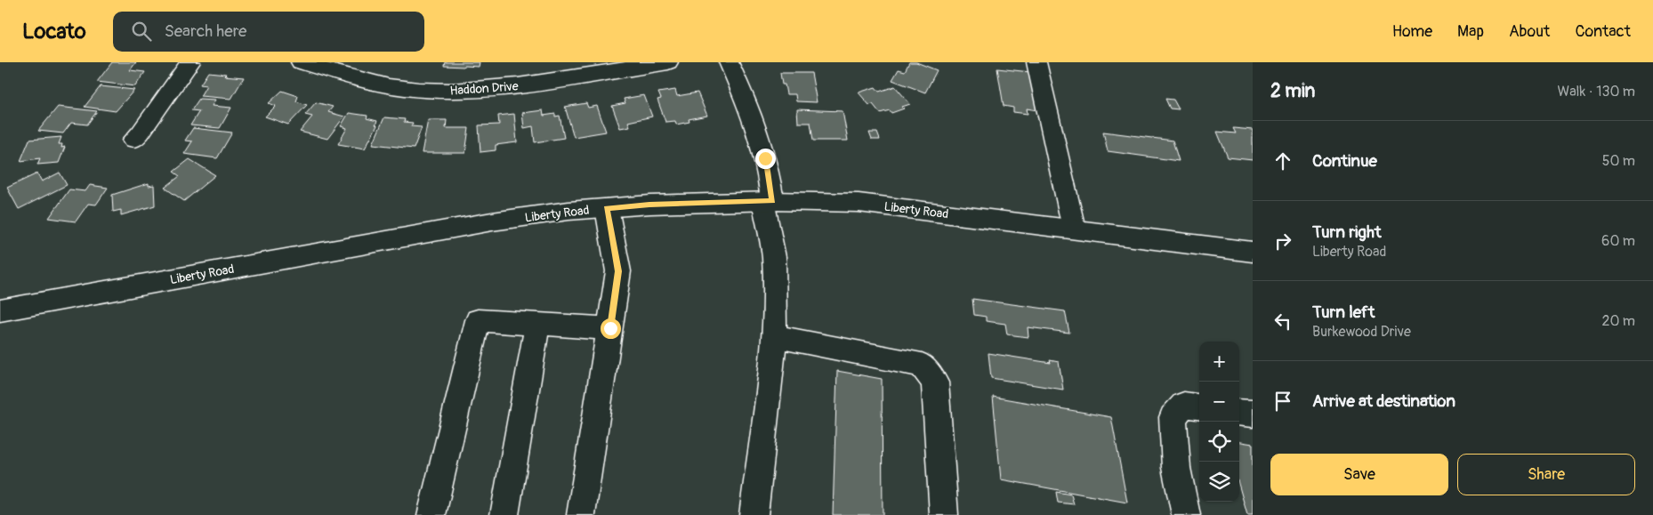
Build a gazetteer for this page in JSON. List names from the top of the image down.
{
  "streets": {
    "main road": ["Haddon Drive", "Liberty Road"]
  },
  "page": {
    "header": "Locato",
    "search": "Search here",
    "nav": [
      "Home",
      "Map",
      "About",
      "Contact"
    ],
    "heading": ["2 min", "Walk · 130 m"],
    "list": [
      ["Continue", "50 m"],
      ["Turn right", "Liberty Road", "60 m"],
      ["Turn left", "Burkewood Drive", "20 m"],
      "Arrive at destination"
    ],
    "map_buttons": ["+", "−"],
    "buttons": ["Save", "Share"]
  }
}
